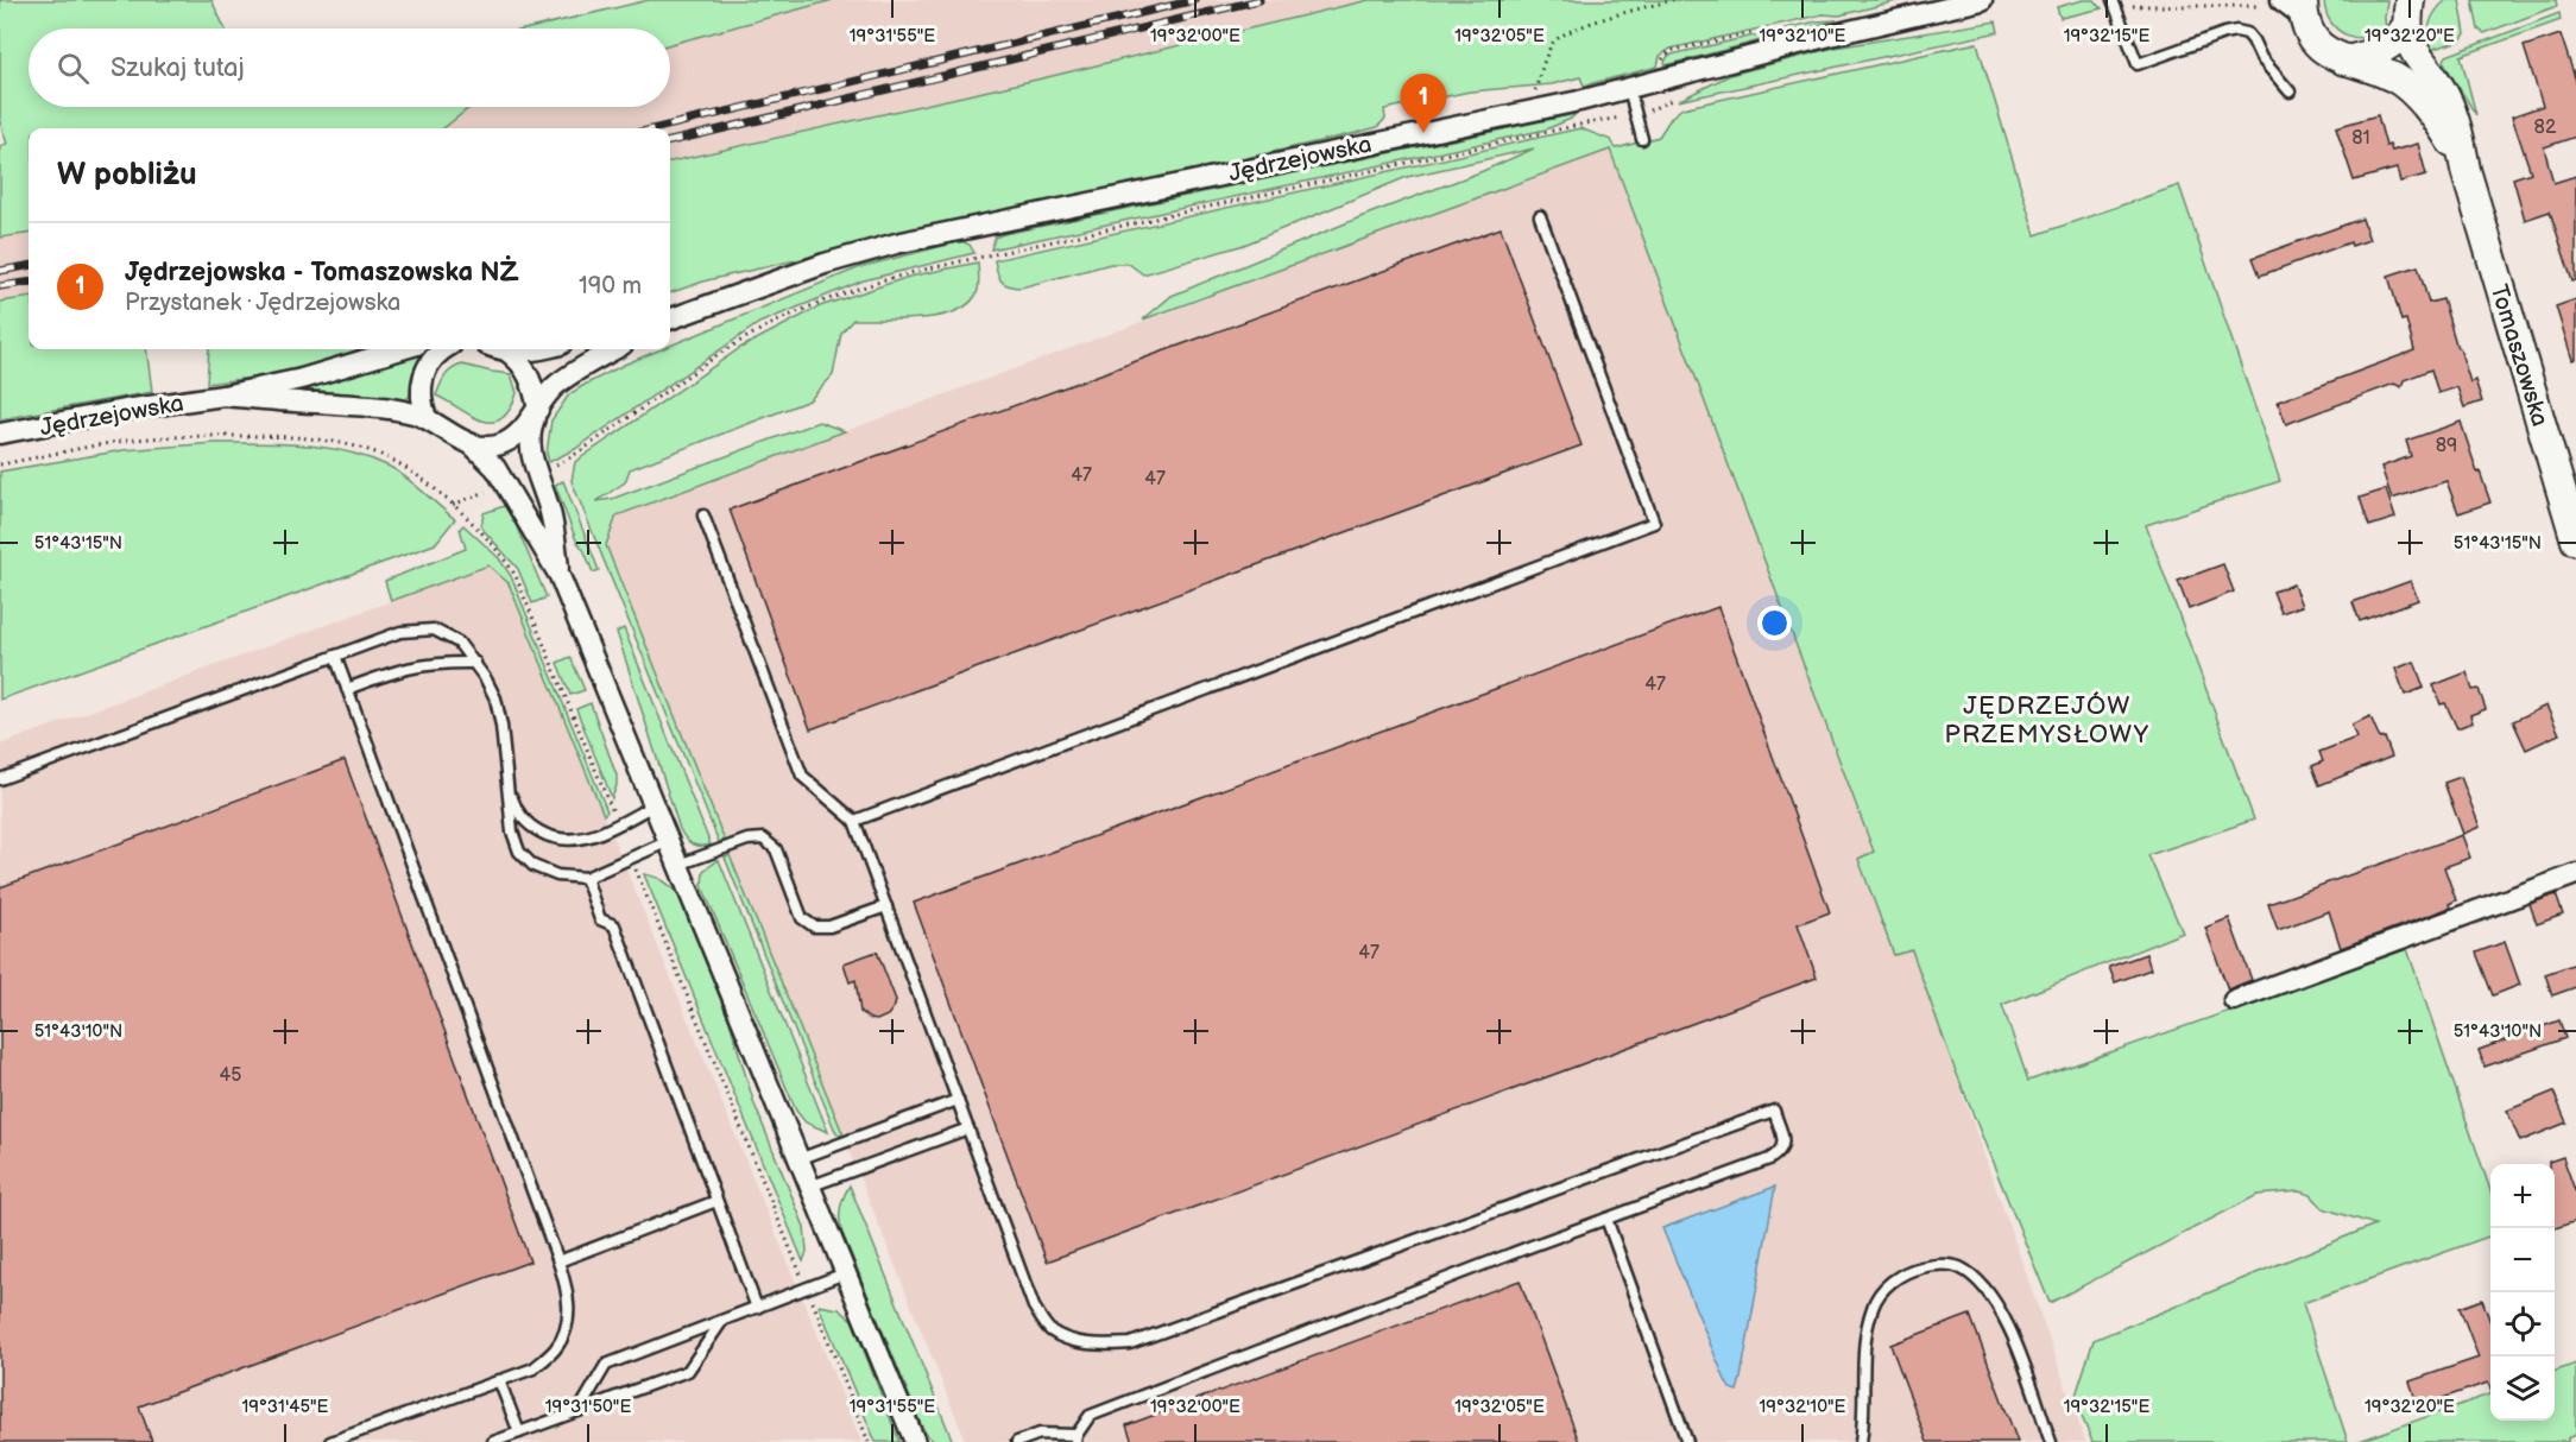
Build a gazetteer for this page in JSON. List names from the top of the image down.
{
  "streets": {
    "street": ["Jędrzejowska", "Tomaszowska"]
  },
  "districts": ["JĘDRZEJÓW PRZEMYSŁOWY"],
  "house_numbers": [
    "82",
    "81",
    "89",
    "47",
    "47",
    "47",
    "47",
    "45"
  ],
  "page": {
    "search": "Szukaj tutaj",
    "pins": "1",
    "heading": "W pobliżu",
    "list": [
      {
        "mark": "1",
        "name": "Jędrzejowska - Tomaszowska NŻ",
        "note": "Przystanek · Jędrzejowska",
        "value": "190 m"
      }
    ],
    "map_buttons": ["+", "−"]
  },
  "coordinates": [
    "19°31'55\"E",
    "19°32'00\"E",
    "19°32'05\"E",
    "19°32'10\"E",
    "19°32'15\"E",
    "19°32'20\"E",
    "51°43'15\"N",
    "51°43'10\"N",
    "19°31'45\"E",
    "19°31'50\"E"
  ]
}
